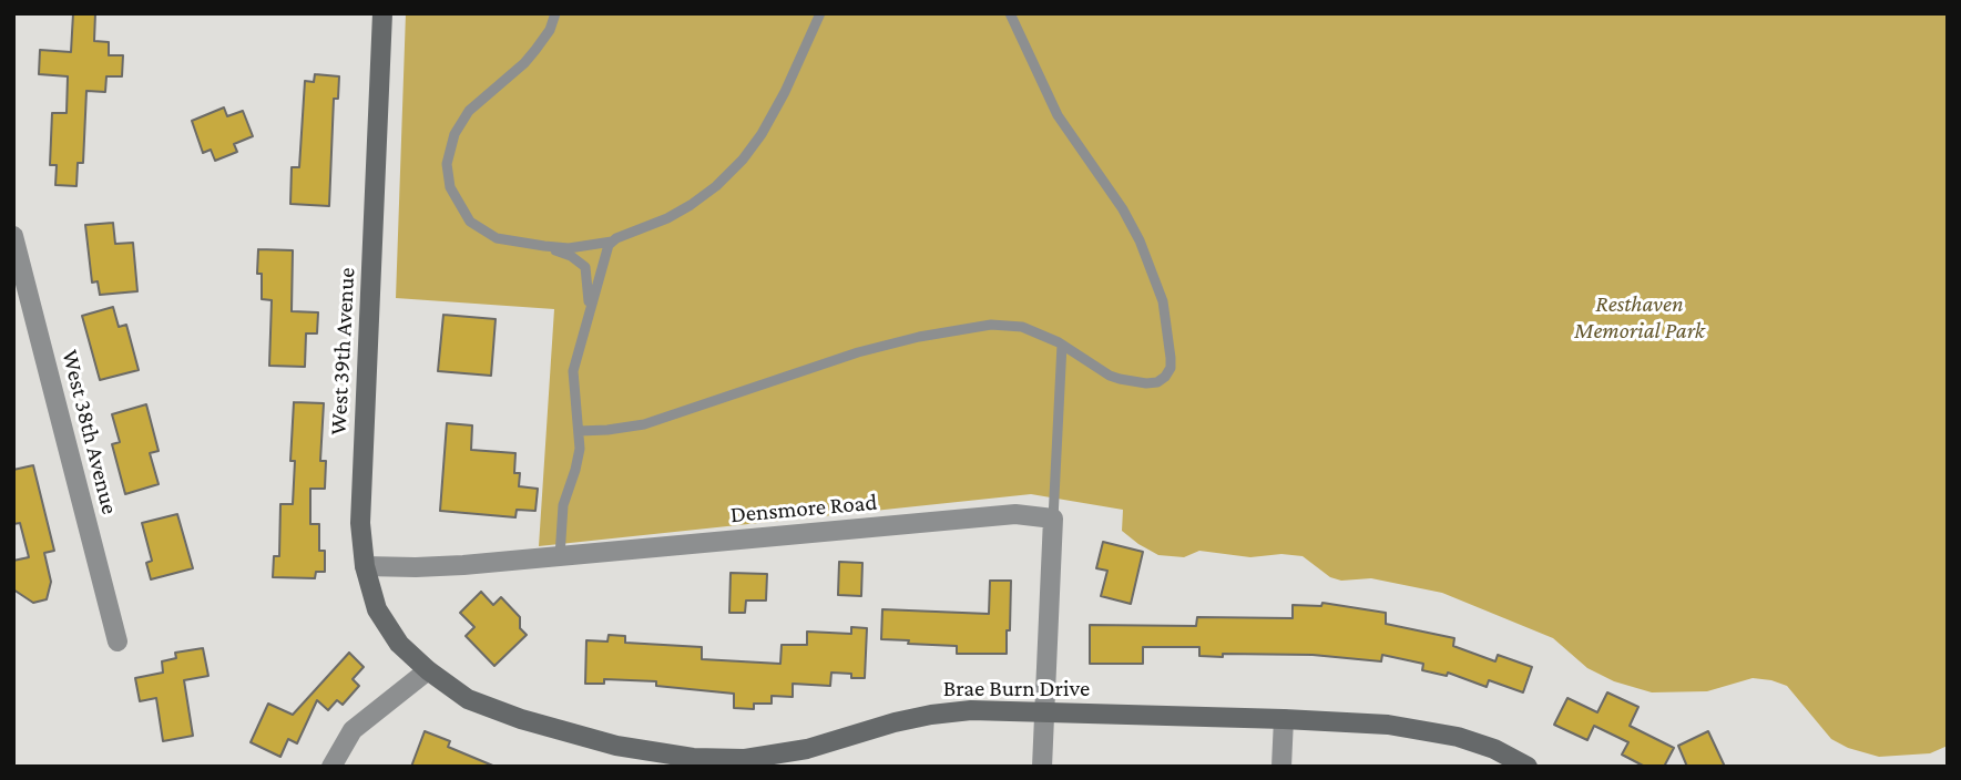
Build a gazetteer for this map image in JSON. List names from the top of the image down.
{
  "streets": {
    "street": [
      "West 39th Avenue",
      "West 38th Avenue",
      "Densmore Road",
      "Brae Burn Drive"
    ]
  },
  "crossings": [
    ["West 39th Avenue", "Densmore Road"],
    ["West 39th Avenue", "Brae Burn Drive"]
  ],
  "parks": ["Resthaven Memorial Park"]
}
